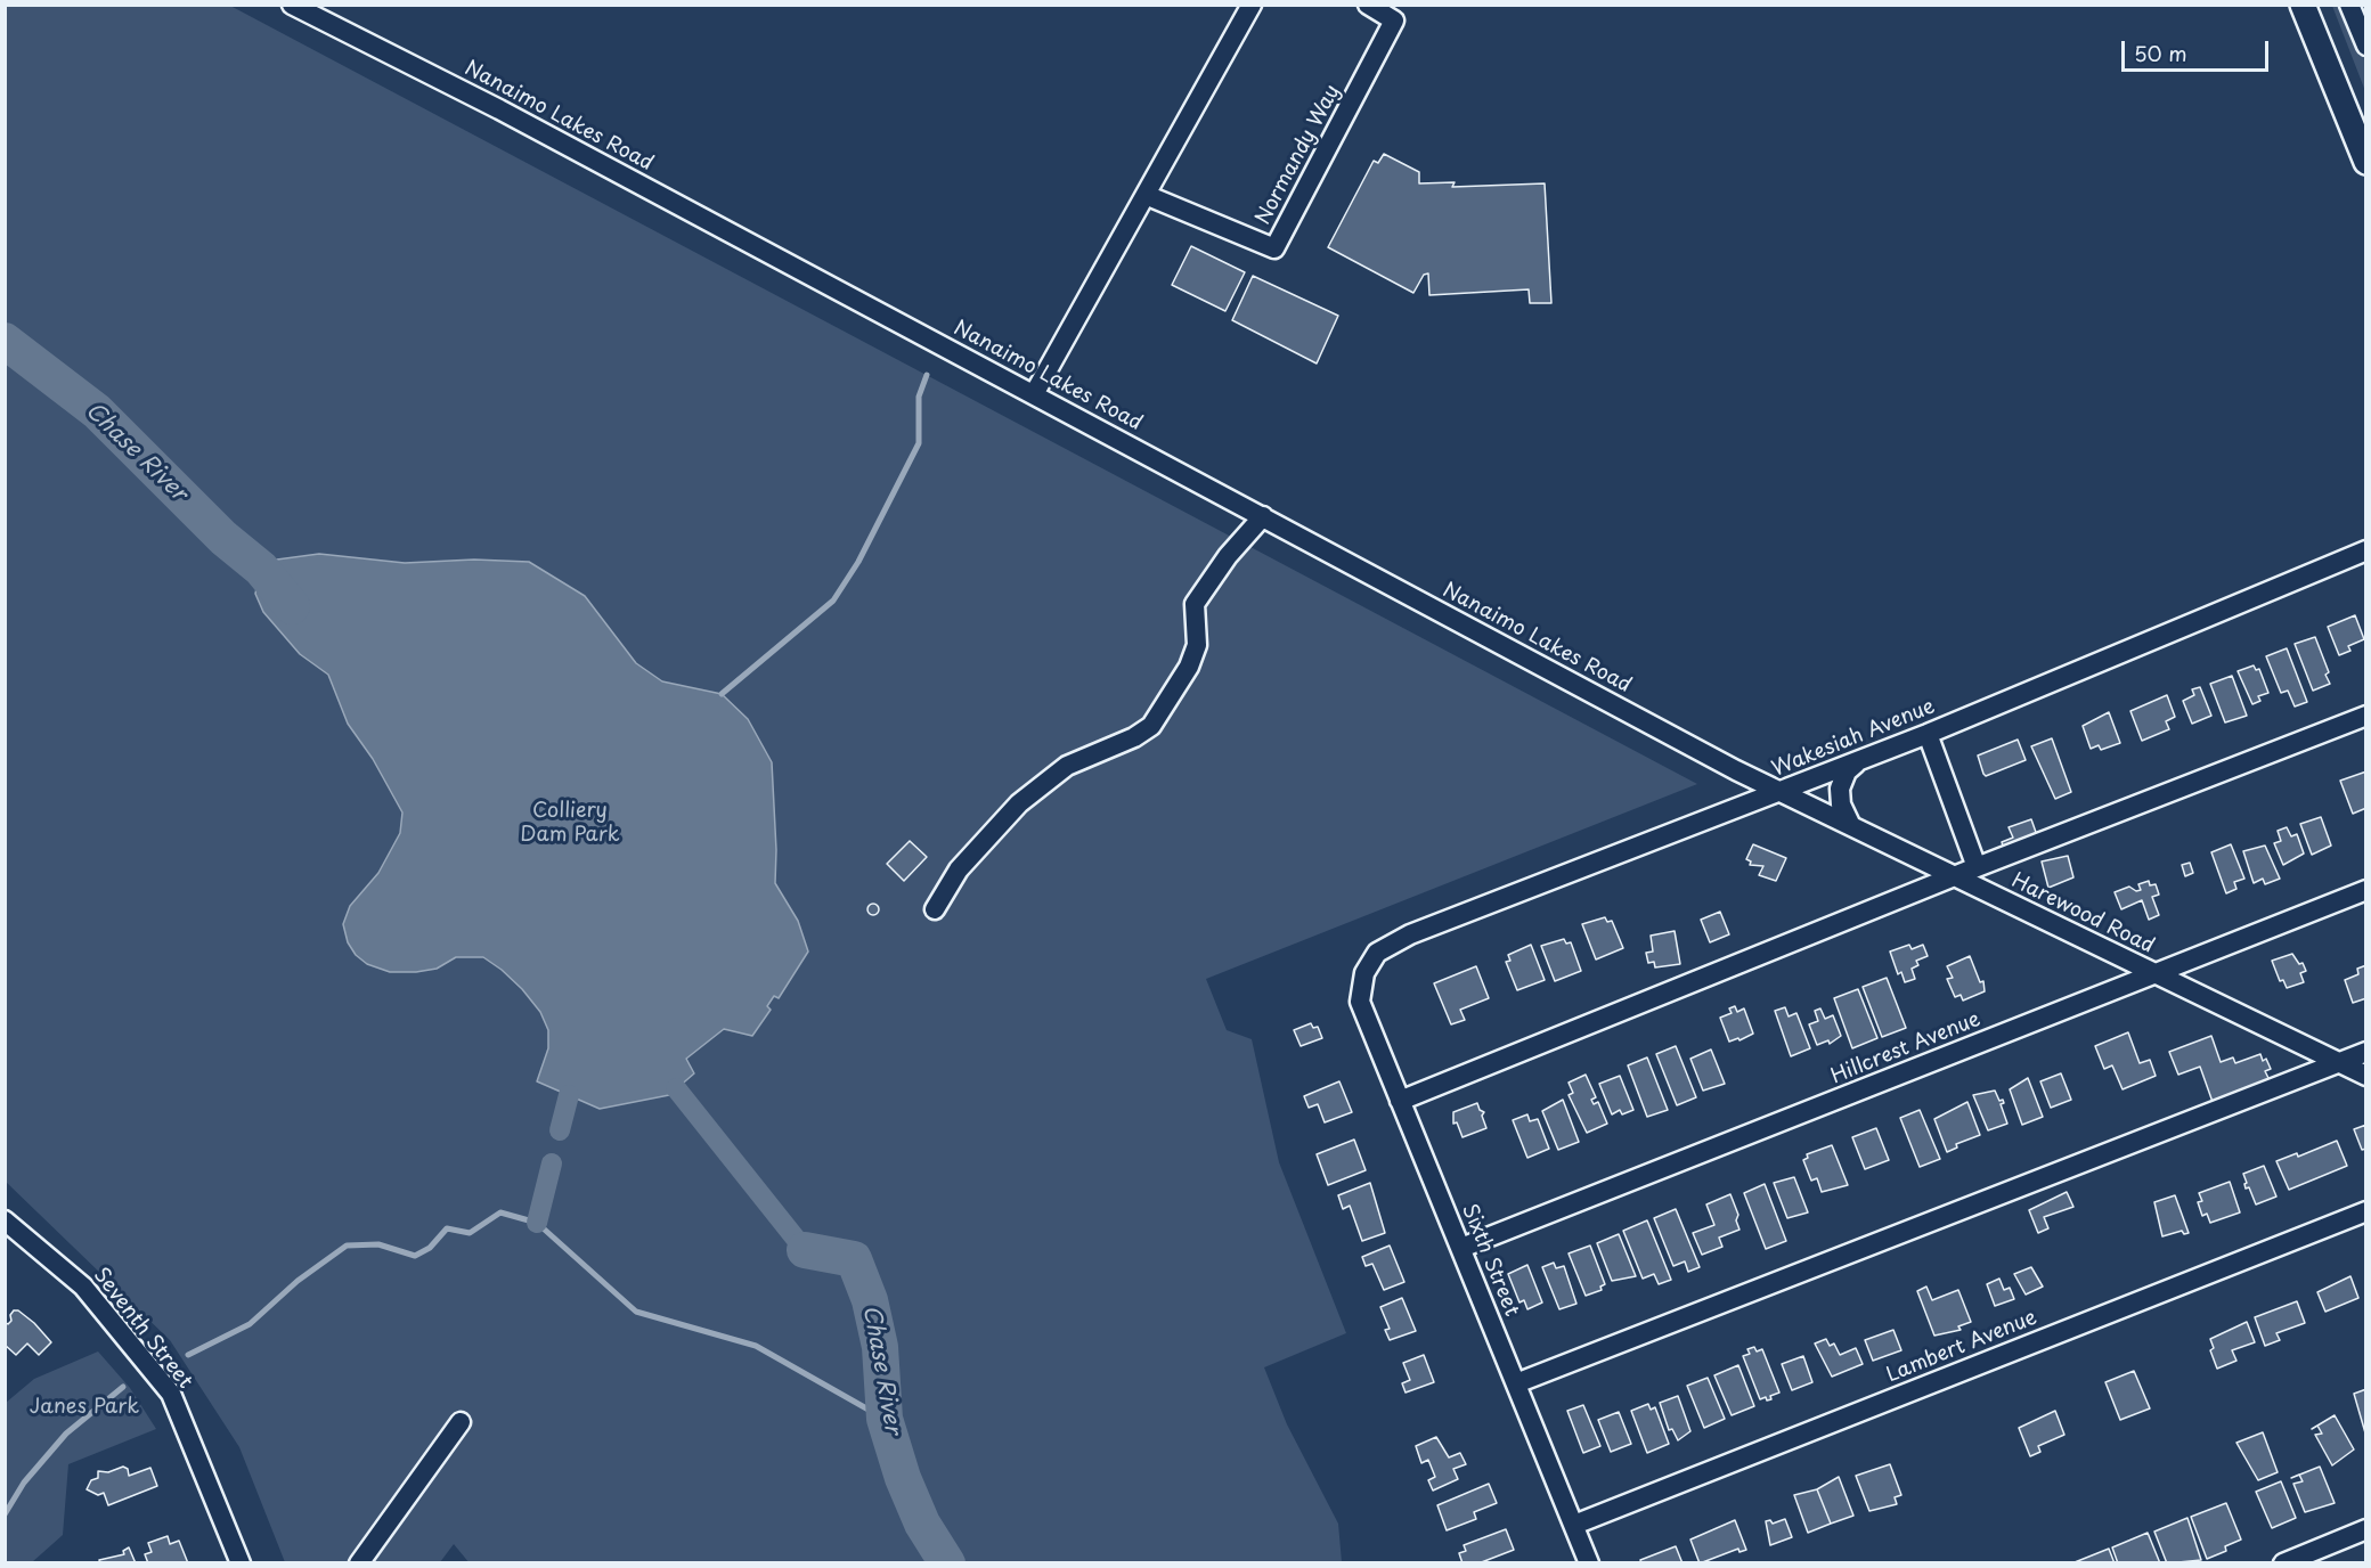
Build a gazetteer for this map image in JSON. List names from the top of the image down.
{
  "streets": {
    "street": [
      "Nanaimo Lakes Road",
      "Normandy Way",
      "Wakesiah Avenue",
      "Harewood Road",
      "Hillcrest Avenue",
      "Sixth Street",
      "Seventh Street",
      "Lambert Avenue"
    ]
  },
  "crossings": [
    ["Nanaimo Lakes Road", "Wakesiah Avenue"],
    ["Nanaimo Lakes Road", "Harewood Road"],
    ["Wakesiah Avenue", "Harewood Road"],
    ["Wakesiah Avenue", "Sixth Street"],
    ["Harewood Road", "Hillcrest Avenue"],
    ["Hillcrest Avenue", "Sixth Street"],
    ["Sixth Street", "Lambert Avenue"]
  ],
  "water": ["Chase River"],
  "parks": ["Colliery Dam Park", "Janes Park"],
  "scale_bar": "50 m"
}
